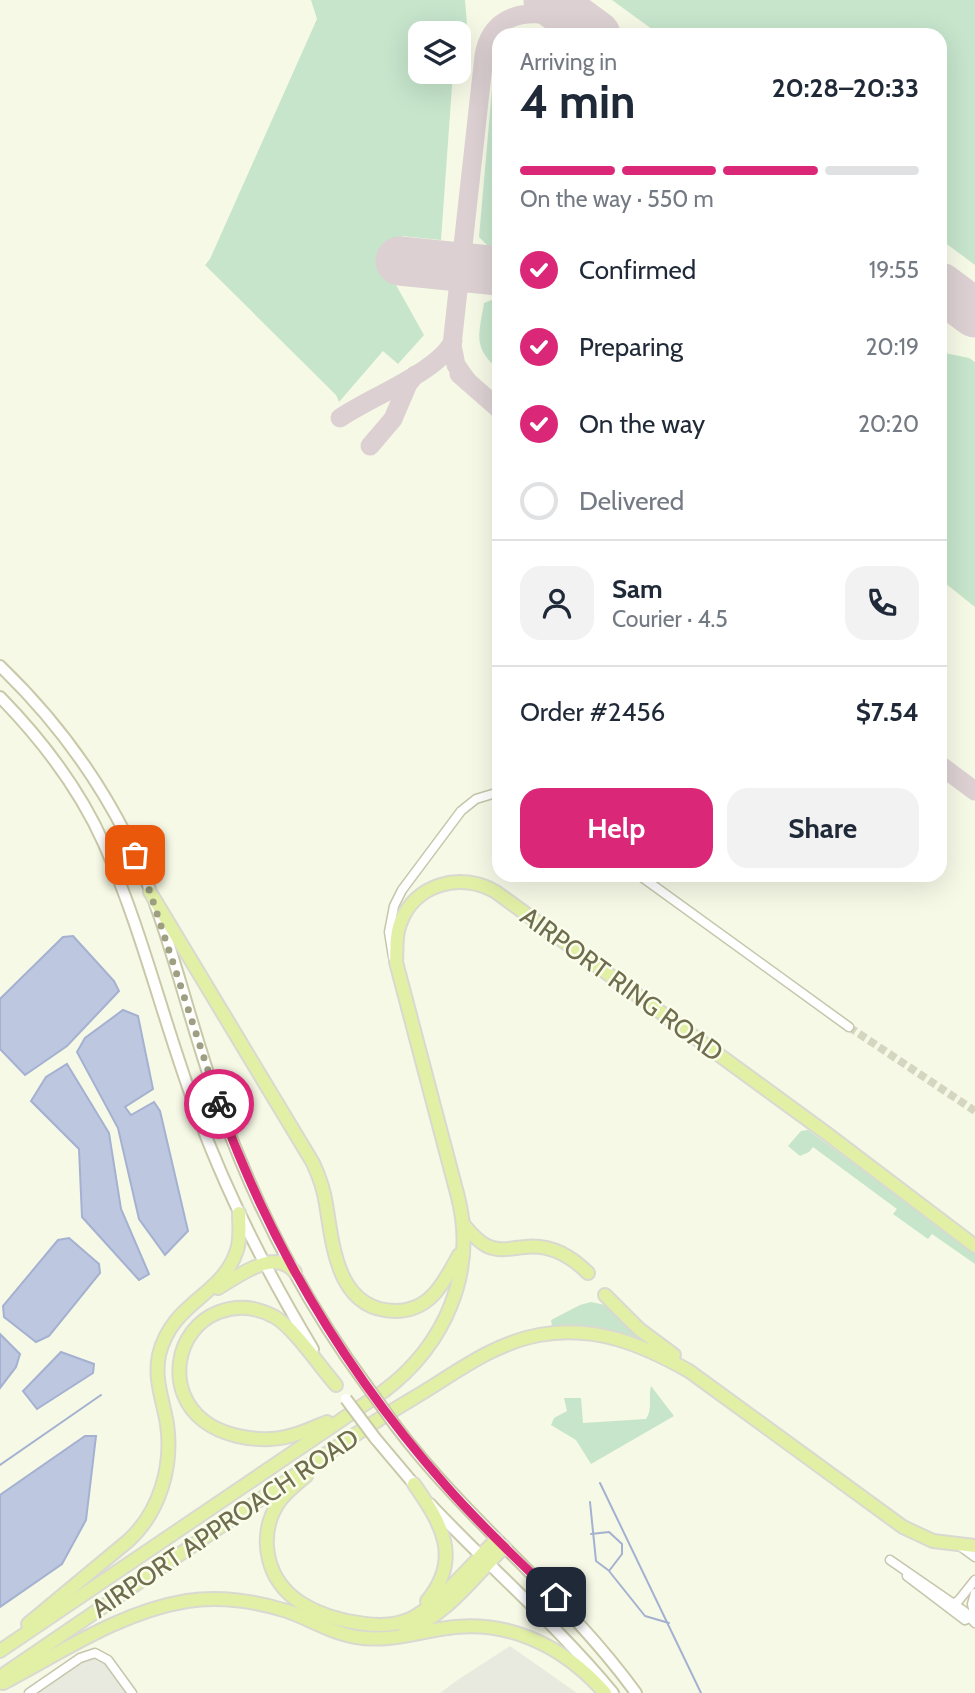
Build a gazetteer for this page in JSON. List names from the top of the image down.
{
  "streets": {
    "main road": ["AIRPORT RING ROAD", "AIRPORT APPROACH ROAD"]
  },
  "crossings": [
    ["AIRPORT RING ROAD", "AIRPORT APPROACH ROAD"]
  ],
  "page": {
    "heading": ["4 min", "Arriving in", "20:28–20:33"],
    "panel": [
      "Sam",
      "Courier · 4.5",
      "Order #2456",
      "$7.54"
    ],
    "bar": "On the way · 550 m",
    "list": [
      ["Confirmed", "19:55"],
      ["Preparing", "20:19"],
      ["On the way", "20:20"],
      "Delivered"
    ],
    "buttons": ["Help", "Share"]
  }
}
